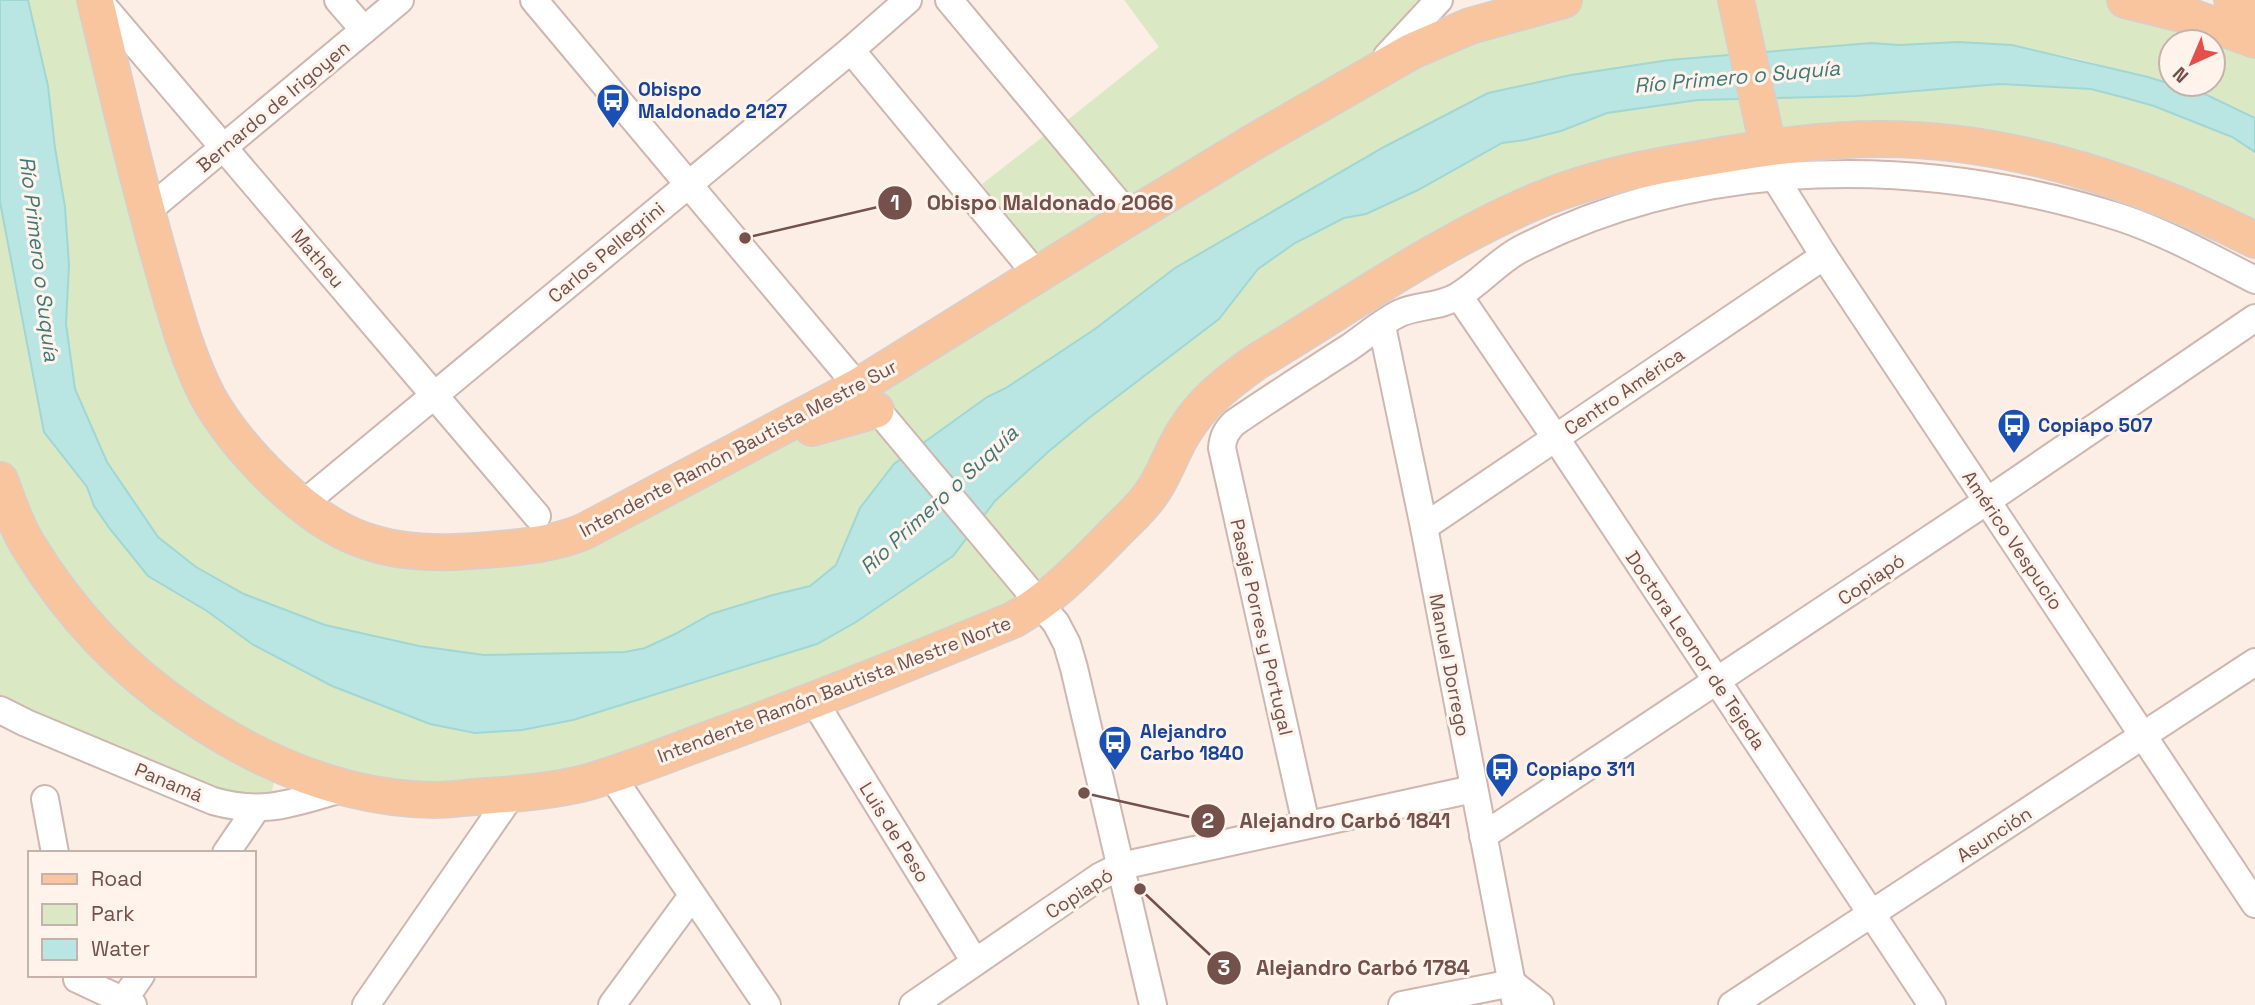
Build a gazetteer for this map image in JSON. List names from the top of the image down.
{
  "streets": {
    "main road": ["Intendente Ramón Bautista Mestre Sur", "Intendente Ramón Bautista Mestre Norte"],
    "street": [
      "Bernardo de Irigoyen",
      "Carlos Pellegrini",
      "Matheu",
      "Centro América",
      "Américo Vespucio",
      "Copiapó",
      "Pasaje Porres y Portugal",
      "Doctora Leonor de Tejeda",
      "Manuel Dorrego",
      "Panamá",
      "Luis de Peso",
      "Asunción"
    ]
  },
  "crossings": [
    ["Bernardo de Irigoyen", "Matheu"],
    ["Bernardo de Irigoyen", "Intendente Ramón Bautista Mestre Sur"],
    ["Carlos Pellegrini", "Matheu"],
    ["Carlos Pellegrini", "Intendente Ramón Bautista Mestre Sur"],
    ["Matheu", "Intendente Ramón Bautista Mestre Sur"],
    ["Centro América", "Américo Vespucio"],
    ["Centro América", "Doctora Leonor de Tejeda"],
    ["Centro América", "Manuel Dorrego"],
    ["Américo Vespucio", "Copiapó"],
    ["Américo Vespucio", "Intendente Ramón Bautista Mestre Norte"],
    ["Américo Vespucio", "Asunción"],
    ["Copiapó", "Pasaje Porres y Portugal"],
    ["Copiapó", "Doctora Leonor de Tejeda"],
    ["Copiapó", "Manuel Dorrego"],
    ["Copiapó", "Luis de Peso"],
    ["Pasaje Porres y Portugal", "Manuel Dorrego"],
    ["Doctora Leonor de Tejeda", "Asunción"],
    ["Intendente Ramón Bautista Mestre Norte", "Panamá"],
    ["Intendente Ramón Bautista Mestre Norte", "Luis de Peso"]
  ],
  "water": ["Río Primero o Suquía"],
  "places": {
    "bus stop": [
      "Obispo Maldonado 2127",
      "Copiapo 507",
      "Alejandro Carbo 1840",
      "Copiapo 311"
    ],
    "other": ["Obispo Maldonado 2066", "Alejandro Carbó 1841", "Alejandro Carbó 1784"]
  },
  "legend": ["Road", "Park", "Water"],
  "north": "bottom left"
}
